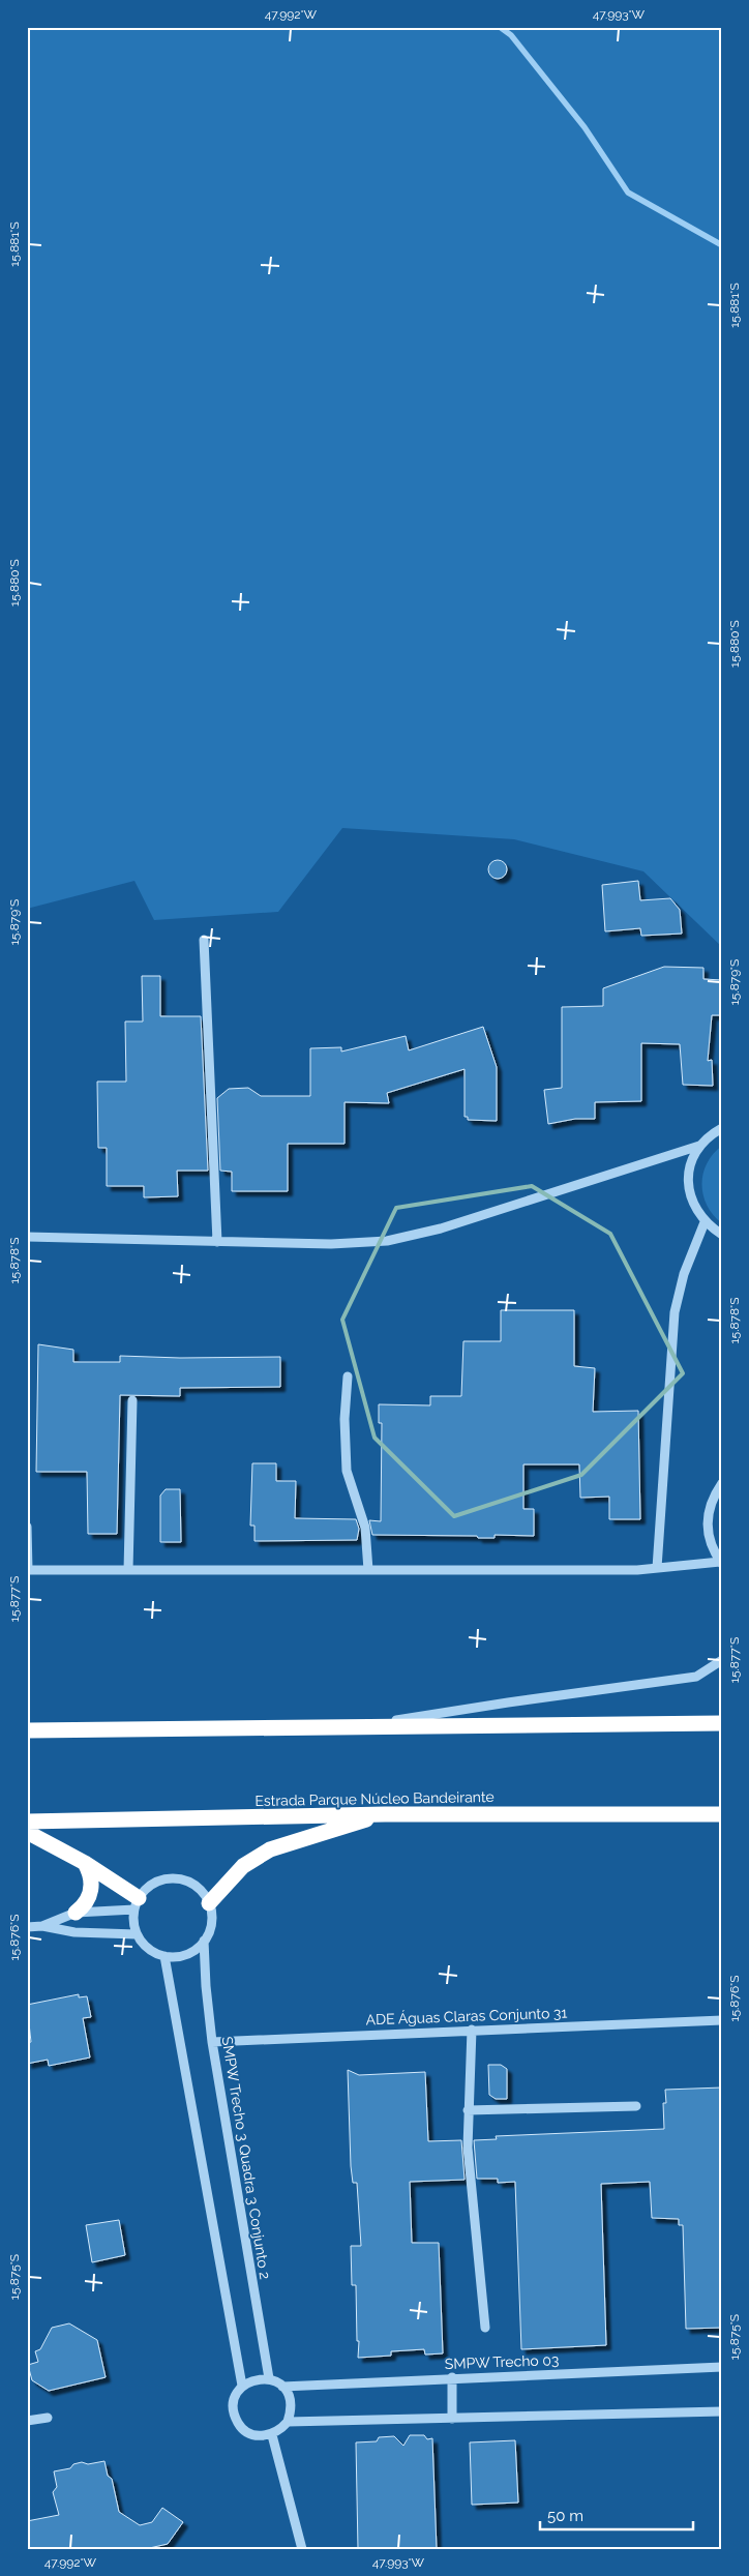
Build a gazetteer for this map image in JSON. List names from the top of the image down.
{
  "streets": {
    "highway": ["Estrada Parque Núcleo Bandeirante"],
    "street": ["ADE Águas Claras Conjunto 31", "SMPW Trecho 3 Quadra 3 Conjunto 2", "SMPW Trecho 03"]
  },
  "crossings": [
    ["ADE Águas Claras Conjunto 31", "SMPW Trecho 3 Quadra 3 Conjunto 2"],
    ["SMPW Trecho 3 Quadra 3 Conjunto 2", "SMPW Trecho 03"]
  ],
  "scale_bar": "50 m",
  "coordinates": [
    "47.992°W",
    "47.993°W",
    "15.881°S",
    "15.880°S",
    "15.879°S",
    "15.878°S",
    "15.877°S",
    "15.876°S",
    "15.875°S"
  ]
}
